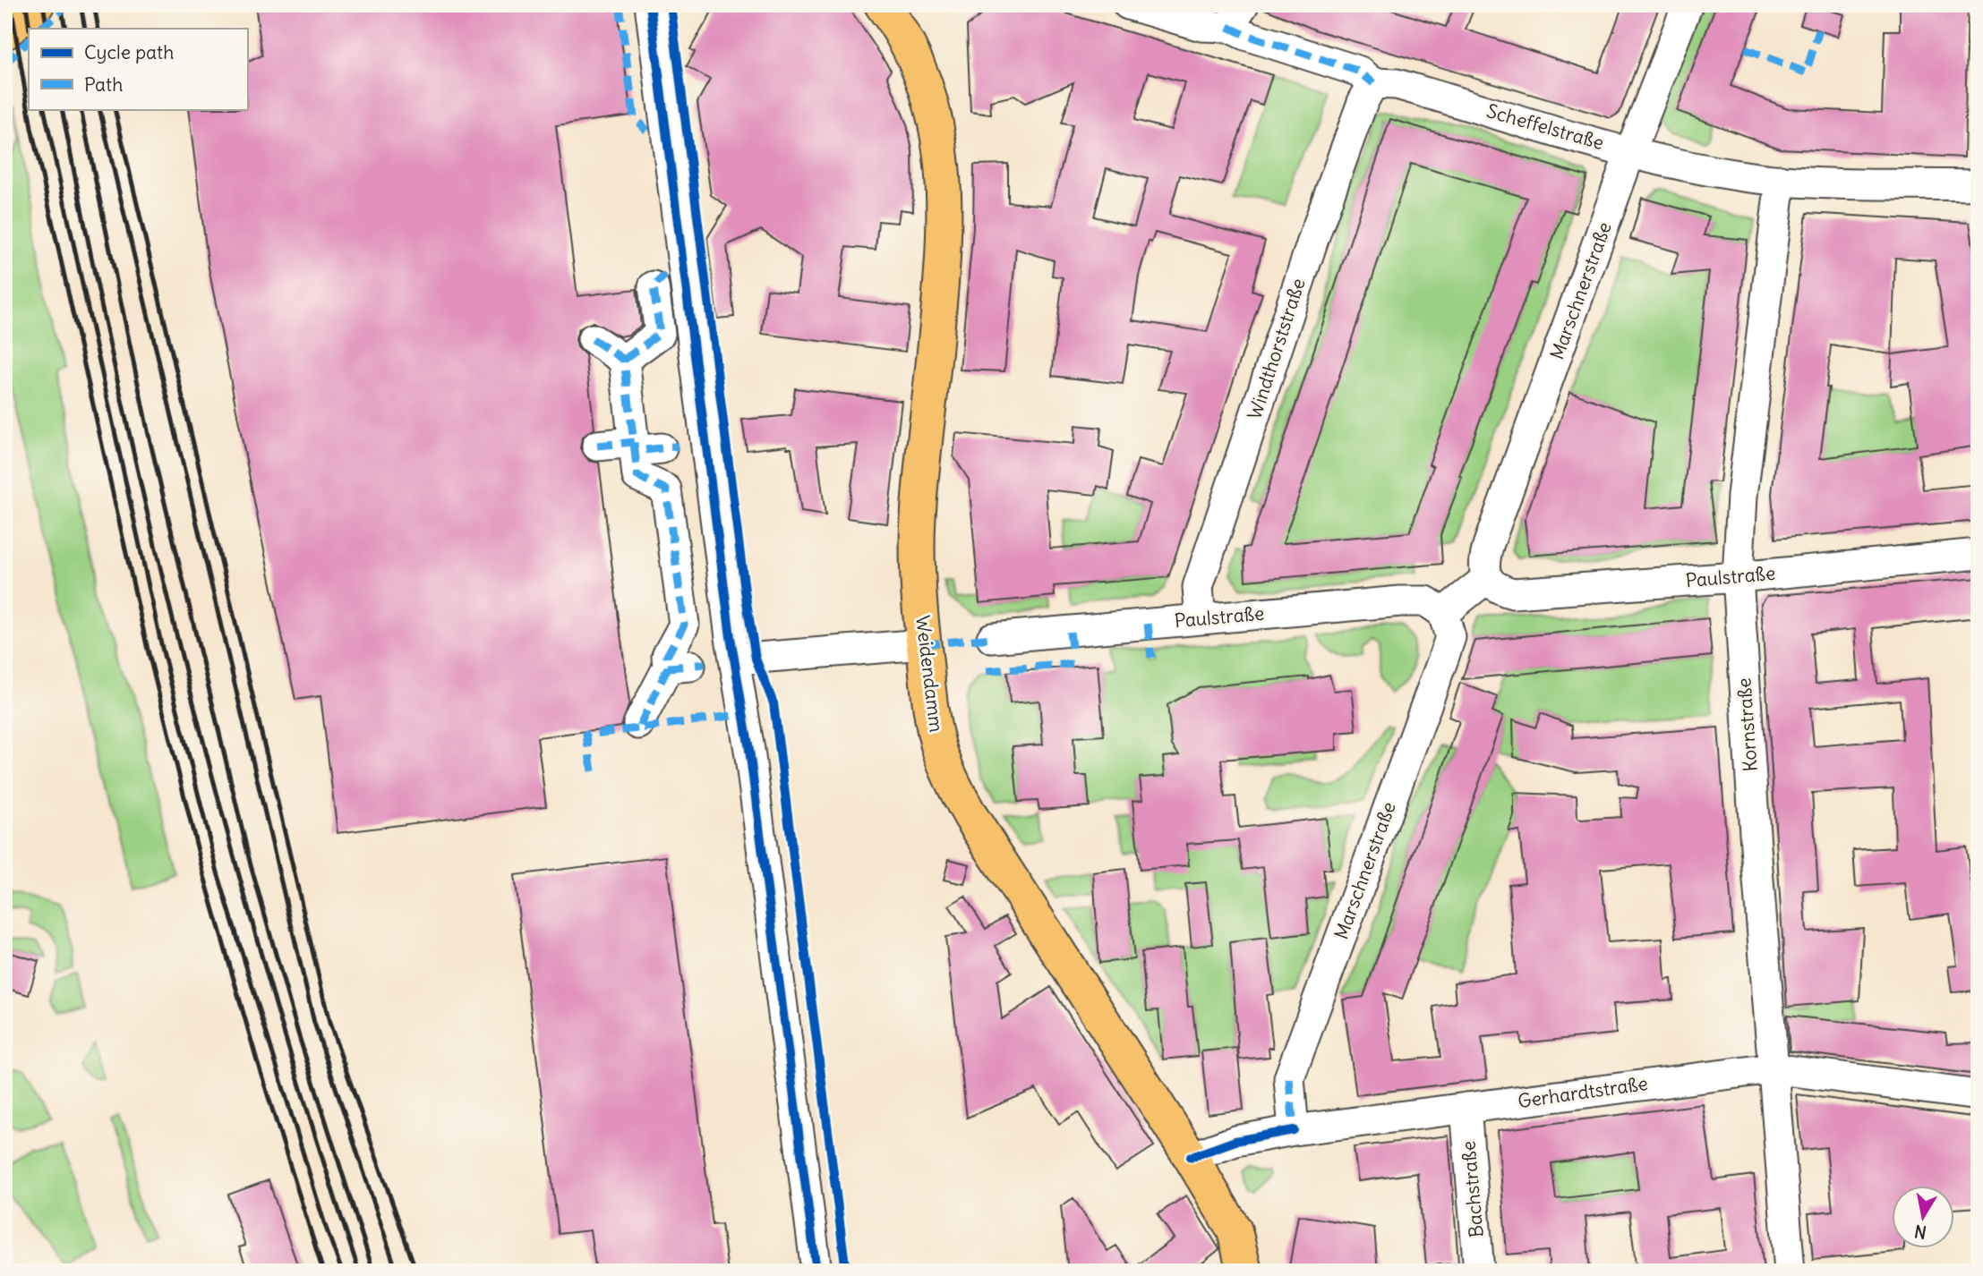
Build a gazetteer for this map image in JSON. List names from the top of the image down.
{
  "streets": {
    "main road": ["Weidendamm"],
    "street": [
      "Scheffelstraße",
      "Marschnerstraße",
      "Windthorststraße",
      "Paulstraße",
      "Kornstraße",
      "Gerhardtstraße",
      "Bachstraße"
    ]
  },
  "crossings": [
    ["Scheffelstraße", "Marschnerstraße"],
    ["Scheffelstraße", "Windthorststraße"],
    ["Scheffelstraße", "Kornstraße"],
    ["Marschnerstraße", "Paulstraße"],
    ["Marschnerstraße", "Gerhardtstraße"],
    ["Windthorststraße", "Paulstraße"],
    ["Paulstraße", "Kornstraße"],
    ["Weidendamm", "Gerhardtstraße"],
    ["Kornstraße", "Gerhardtstraße"],
    ["Gerhardtstraße", "Bachstraße"]
  ],
  "legend": ["Cycle path", "Path"],
  "north": "bottom"
}
